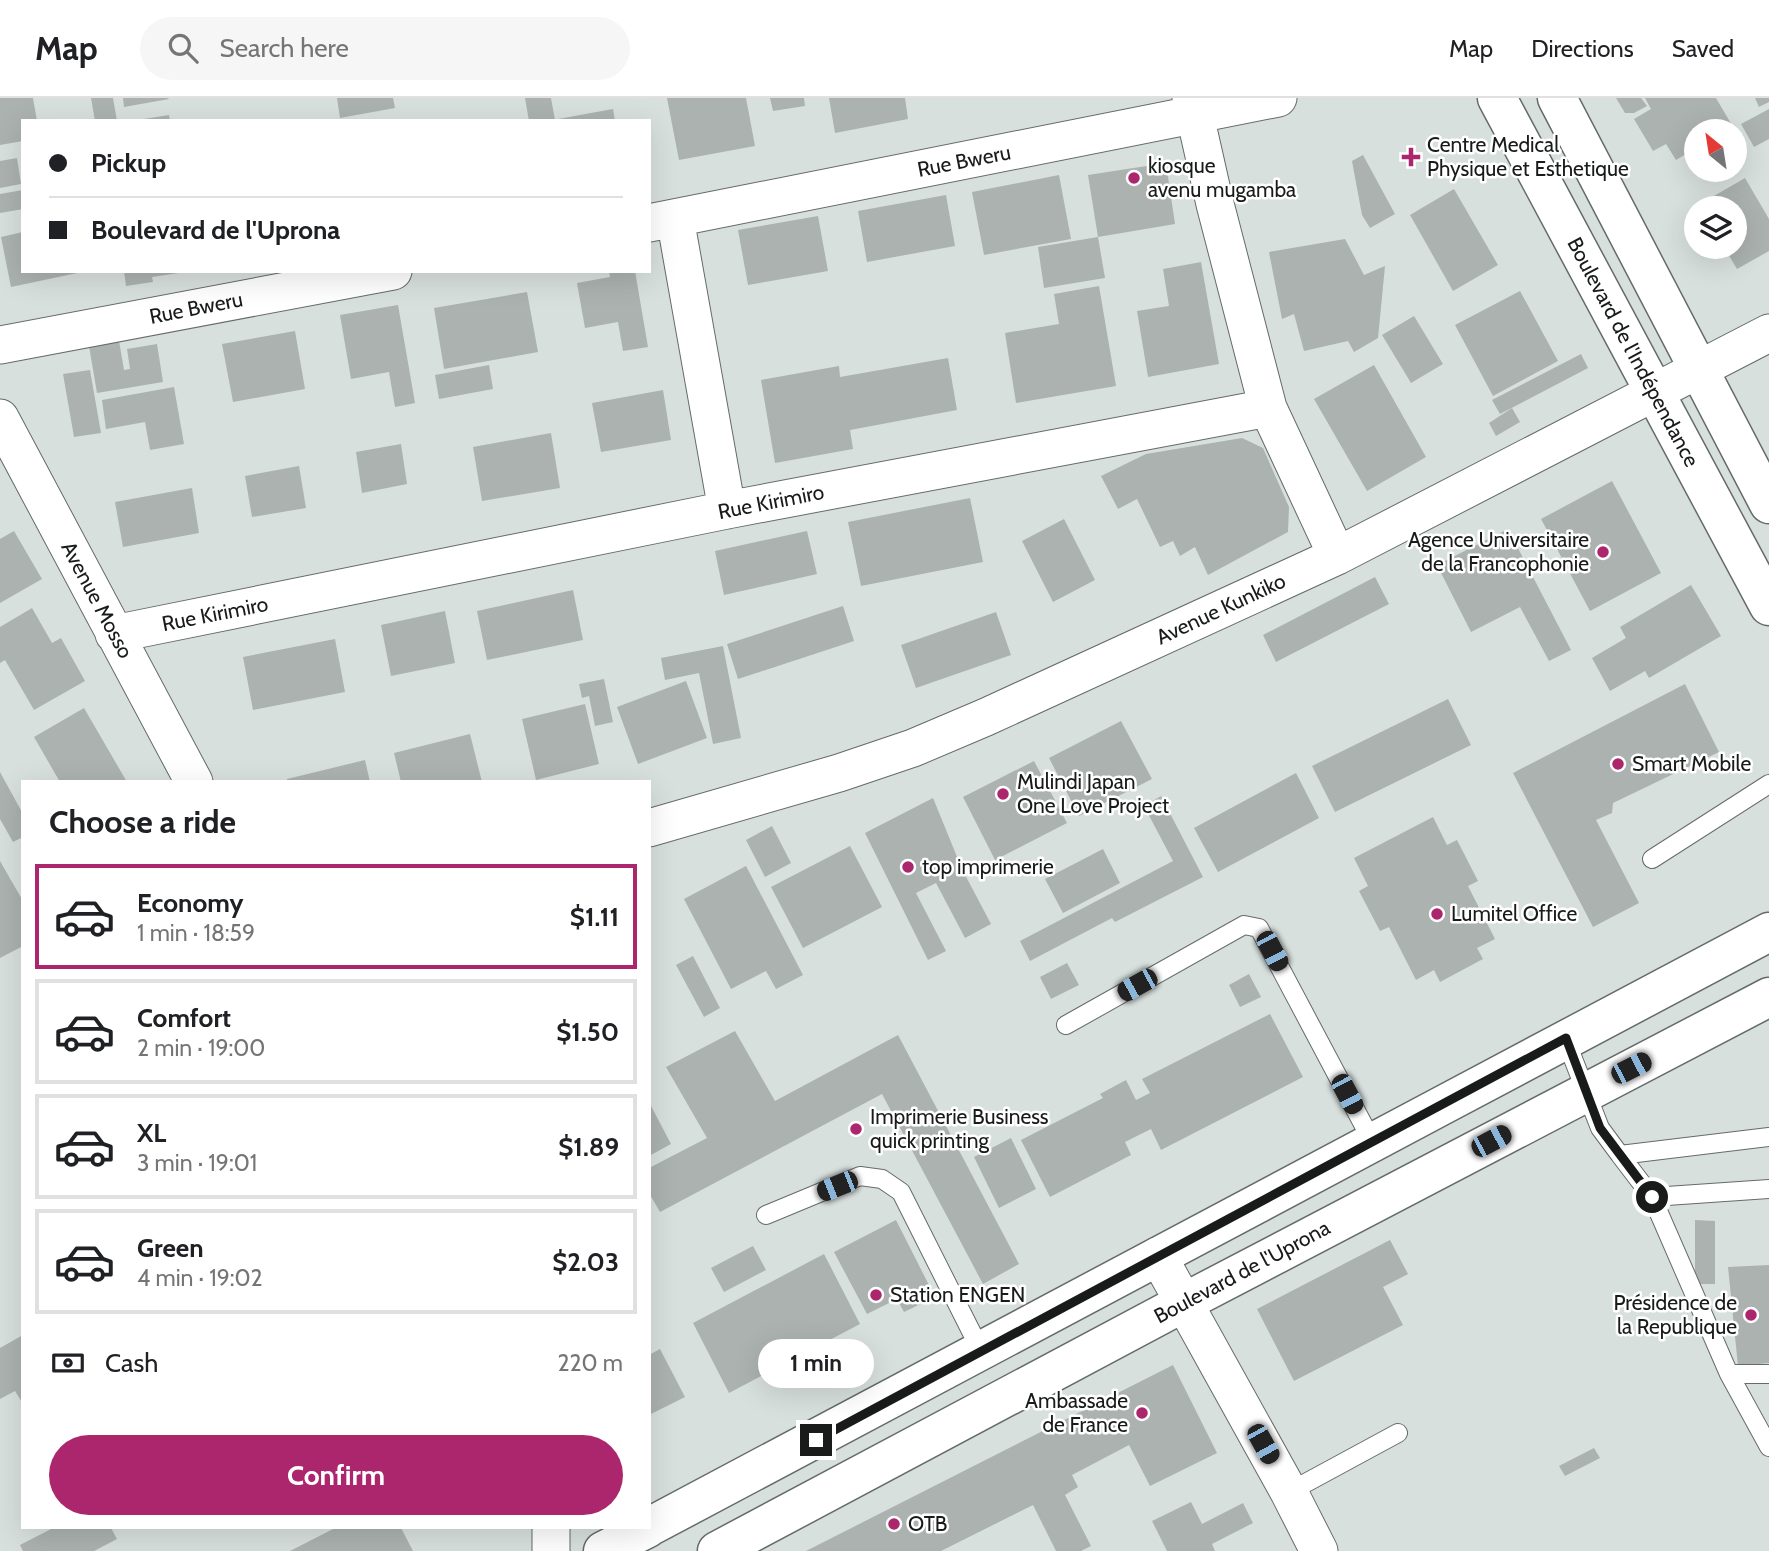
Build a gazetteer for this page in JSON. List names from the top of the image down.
{
  "streets": {
    "street": [
      "Rue Bweru",
      "Boulevard de l'Indépendance",
      "Rue Kirimiro",
      "Avenue Mosso",
      "Avenue Kunkiko",
      "Boulevard de l'Uprona"
    ]
  },
  "crossings": [
    ["Boulevard de l'Indépendance", "Avenue Kunkiko"],
    ["Rue Kirimiro", "Avenue Mosso"]
  ],
  "places": {
    "health": ["Centre Medical Physique et Esthetique"],
    "other": [
      "kiosque avenu mugamba",
      "Agence Universitaire de la Francophonie",
      "Smart Mobile",
      "Mulindi Japan One Love Project",
      "top imprimerie",
      "Lumitel Office",
      "Imprimerie Business quick printing",
      "Station ENGEN",
      "Présidence de la Republique",
      "Ambassade de France",
      "OTB"
    ]
  },
  "north": "top left",
  "page": {
    "header": "Map",
    "search": "Search here",
    "nav": ["Map", "Directions", "Saved"],
    "banner": ["Pickup", "Boulevard de l'Uprona"],
    "heading": "Choose a ride",
    "list": [
      {
        "name": "Economy",
        "note": "1 min · 18:59",
        "value": "$1.11"
      },
      {
        "name": "Comfort",
        "note": "2 min · 19:00",
        "value": "$1.50"
      },
      {
        "name": "XL",
        "note": "3 min · 19:01",
        "value": "$1.89"
      },
      {
        "name": "Green",
        "note": "4 min · 19:02",
        "value": "$2.03"
      }
    ],
    "pay": ["Cash", "220 m"],
    "bubble": "1 min",
    "buttons": "Confirm"
  }
}
